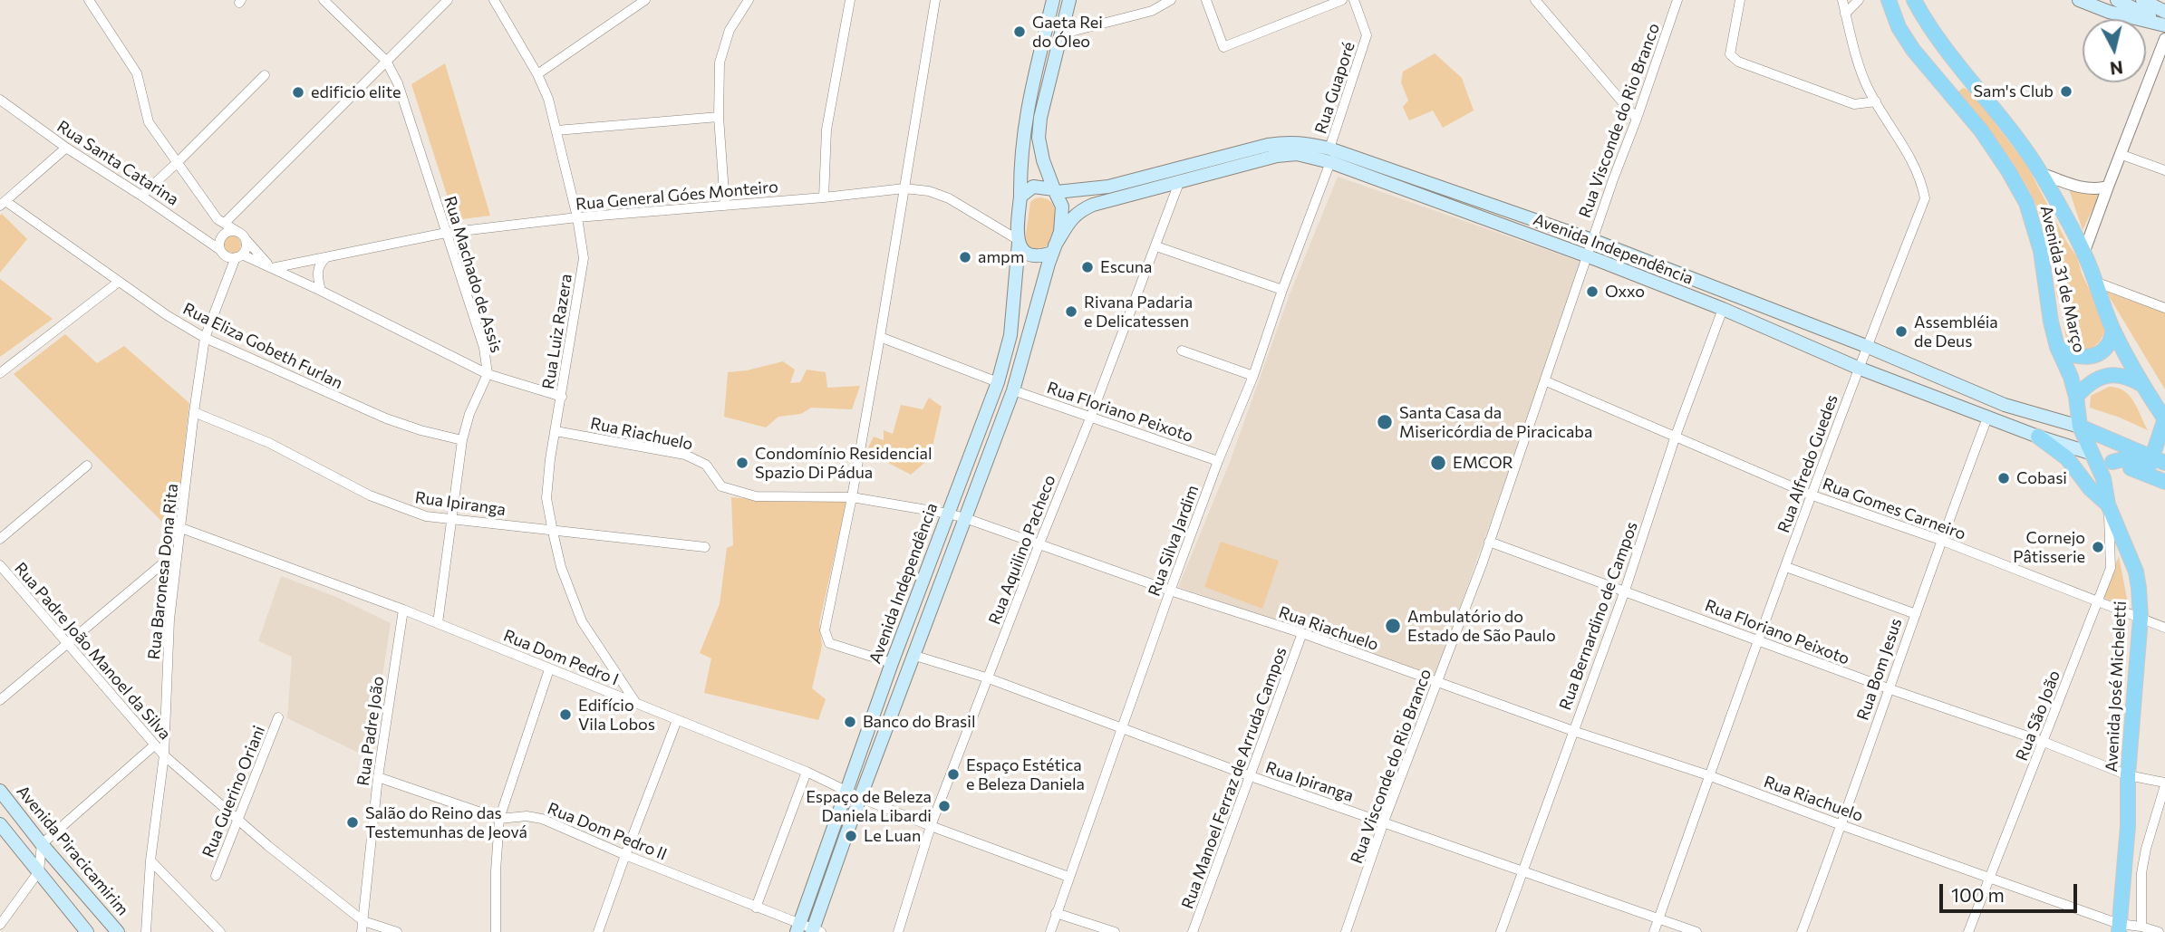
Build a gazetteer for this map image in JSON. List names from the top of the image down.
{
  "streets": {
    "main road": [
      "Avenida Independência",
      "Avenida 31 de Março",
      "Avenida José Micheletti",
      "Avenida Piracicamirim"
    ],
    "street": [
      "Rua Guaporé",
      "Rua Visconde do Rio Branco",
      "Rua Santa Catarina",
      "Rua General Góes Monteiro",
      "Rua Machado de Assis",
      "Rua Luiz Razera",
      "Rua Eliza Gobeth Furlan",
      "Rua Floriano Peixoto",
      "Rua Riachuelo",
      "Rua Alfredo Guedes",
      "Rua Ipiranga",
      "Rua Gomes Carneiro",
      "Rua Silva Jardim",
      "Rua Aquilino Pacheco",
      "Rua Baronesa Dona Rita",
      "Rua Bernardino de Campos",
      "Rua Padre João Manoel da Silva",
      "Rua Dom Pedro I",
      "Rua Bom Jesus",
      "Rua São João",
      "Rua Padre João",
      "Rua Manoel Ferraz de Arruda Campos",
      "Rua Guerino Oriani",
      "Rua Dom Pedro II"
    ]
  },
  "crossings": [
    ["Rua Guaporé", "Avenida Independência"],
    ["Rua Visconde do Rio Branco", "Avenida Independência"],
    ["Rua Visconde do Rio Branco", "Rua Floriano Peixoto"],
    ["Rua Visconde do Rio Branco", "Rua Riachuelo"],
    ["Rua Visconde do Rio Branco", "Rua Ipiranga"],
    ["Rua Visconde do Rio Branco", "Rua Gomes Carneiro"],
    ["Rua Santa Catarina", "Rua Baronesa Dona Rita"],
    ["Rua General Góes Monteiro", "Avenida Independência"],
    ["Rua General Góes Monteiro", "Rua Machado de Assis"],
    ["Rua General Góes Monteiro", "Rua Luiz Razera"],
    ["Avenida Independência", "Avenida 31 de Março"],
    ["Avenida Independência", "Rua Floriano Peixoto"],
    ["Avenida Independência", "Rua Riachuelo"],
    ["Avenida Independência", "Rua Alfredo Guedes"],
    ["Avenida Independência", "Rua Ipiranga"],
    ["Avenida Independência", "Rua Silva Jardim"],
    ["Avenida Independência", "Rua Aquilino Pacheco"],
    ["Avenida Independência", "Rua Bernardino de Campos"],
    ["Avenida Independência", "Rua Dom Pedro I"],
    ["Avenida Independência", "Rua Bom Jesus"],
    ["Avenida Independência", "Avenida José Micheletti"],
    ["Avenida Independência", "Rua Dom Pedro II"],
    ["Rua Machado de Assis", "Rua Eliza Gobeth Furlan"],
    ["Rua Machado de Assis", "Rua Ipiranga"],
    ["Rua Machado de Assis", "Rua Dom Pedro I"],
    ["Avenida 31 de Março", "Avenida José Micheletti"],
    ["Rua Luiz Razera", "Rua Riachuelo"],
    ["Rua Luiz Razera", "Rua Ipiranga"],
    ["Rua Luiz Razera", "Rua Dom Pedro I"],
    ["Rua Eliza Gobeth Furlan", "Rua Baronesa Dona Rita"],
    ["Rua Floriano Peixoto", "Rua Alfredo Guedes"],
    ["Rua Floriano Peixoto", "Rua Silva Jardim"],
    ["Rua Floriano Peixoto", "Rua Aquilino Pacheco"],
    ["Rua Floriano Peixoto", "Rua Bernardino de Campos"],
    ["Rua Floriano Peixoto", "Rua Bom Jesus"],
    ["Rua Floriano Peixoto", "Avenida José Micheletti"],
    ["Rua Floriano Peixoto", "Rua São João"],
    ["Rua Riachuelo", "Rua Alfredo Guedes"],
    ["Rua Riachuelo", "Rua Silva Jardim"],
    ["Rua Riachuelo", "Rua Aquilino Pacheco"],
    ["Rua Riachuelo", "Rua Bernardino de Campos"],
    ["Rua Riachuelo", "Rua Bom Jesus"],
    ["Rua Riachuelo", "Avenida José Micheletti"],
    ["Rua Riachuelo", "Rua São João"],
    ["Rua Riachuelo", "Rua Manoel Ferraz de Arruda Campos"],
    ["Rua Alfredo Guedes", "Rua Ipiranga"],
    ["Rua Alfredo Guedes", "Rua Gomes Carneiro"],
    ["Rua Ipiranga", "Rua Silva Jardim"],
    ["Rua Ipiranga", "Rua Aquilino Pacheco"],
    ["Rua Ipiranga", "Rua Baronesa Dona Rita"],
    ["Rua Ipiranga", "Rua Bernardino de Campos"],
    ["Rua Ipiranga", "Rua Manoel Ferraz de Arruda Campos"],
    ["Rua Gomes Carneiro", "Rua Bernardino de Campos"],
    ["Rua Gomes Carneiro", "Rua Bom Jesus"],
    ["Rua Gomes Carneiro", "Avenida José Micheletti"],
    ["Rua Gomes Carneiro", "Rua São João"],
    ["Rua Silva Jardim", "Rua Dom Pedro I"],
    ["Rua Aquilino Pacheco", "Rua Dom Pedro I"],
    ["Rua Baronesa Dona Rita", "Rua Padre João Manoel da Silva"],
    ["Rua Baronesa Dona Rita", "Rua Dom Pedro I"],
    ["Rua Padre João Manoel da Silva", "Rua Padre João"],
    ["Rua Padre João Manoel da Silva", "Rua Guerino Oriani"],
    ["Rua Dom Pedro I", "Rua Padre João"],
    ["Avenida José Micheletti", "Rua São João"],
    ["Rua Padre João", "Rua Dom Pedro II"]
  ],
  "places": [
    "Gaeta Rei do Óleo",
    "Sam's Club",
    "edificio elite",
    "ampm",
    "Escuna",
    "Oxxo",
    "Rivana Padaria e Delicatessen",
    "Assembléia de Deus",
    "Santa Casa da Misericórdia de Piracicaba",
    "Condomínio Residencial Spazio Di Pádua",
    "EMCOR",
    "Cobasi",
    "Cornejo Pâtisserie",
    "Ambulatório do Estado de São Paulo",
    "Edifício Vila Lobos",
    "Banco do Brasil",
    "Espaço Estética e Beleza Daniela",
    "Espaço de Beleza Daniela Libardi",
    "Salão do Reino das Testemunhas de Jeová",
    "Le Luan"
  ],
  "scale_bar": "100 m",
  "north": "bottom"
}
